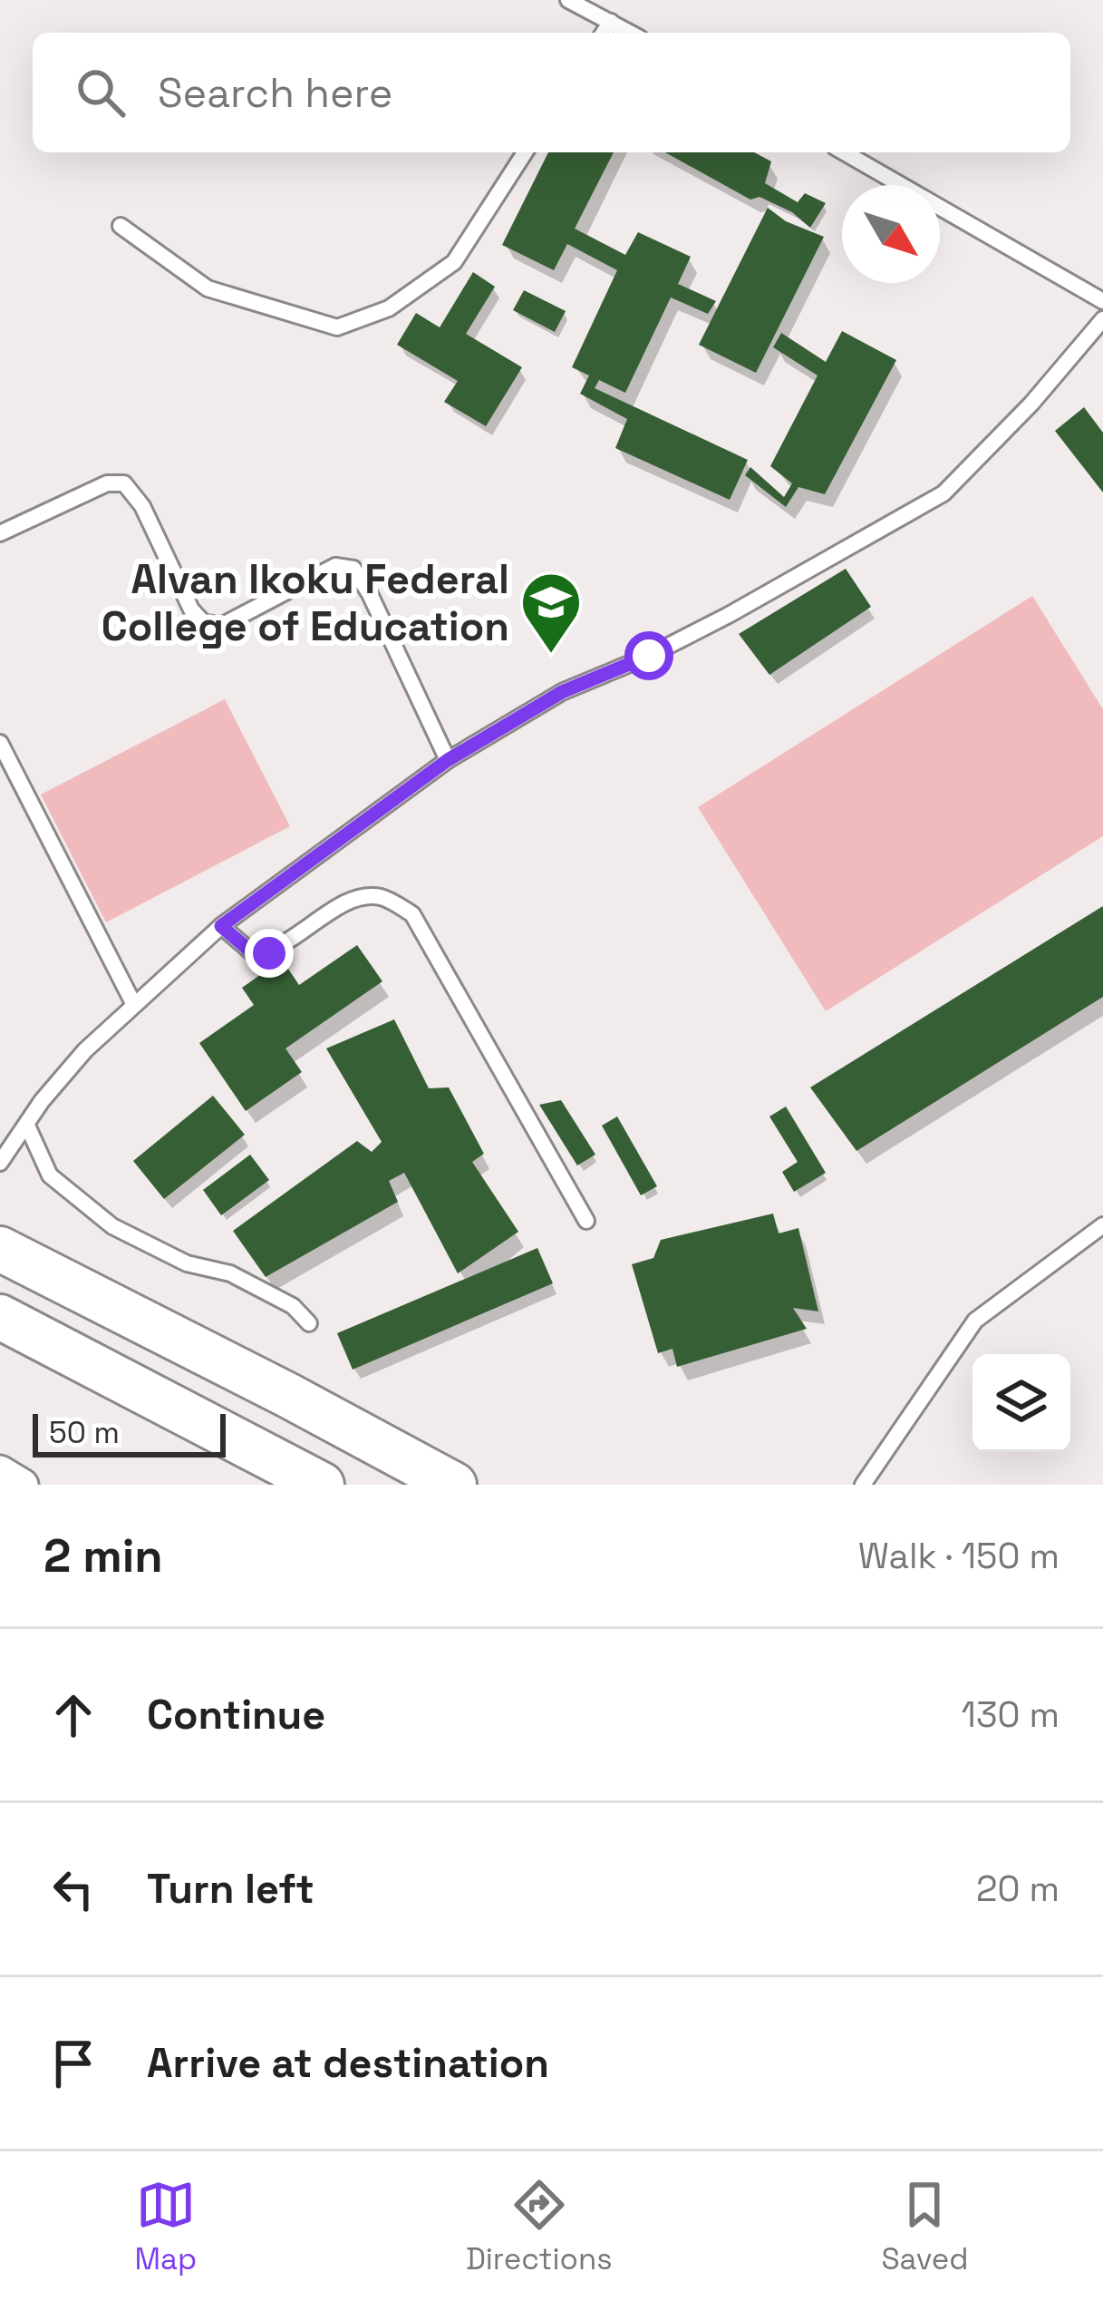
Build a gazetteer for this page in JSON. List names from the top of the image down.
{
  "places": {
    "school or university": ["Alvan Ikoku Federal College of Education"]
  },
  "scale_bar": "50 m",
  "north": "bottom right",
  "page": {
    "search": "Search here",
    "scale": "50 m",
    "heading": ["2 min", "Walk · 150 m"],
    "list": [
      ["Continue", "130 m"],
      ["Turn left", "20 m"],
      "Arrive at destination"
    ],
    "nav": ["Map", "Directions", "Saved"]
  }
}
